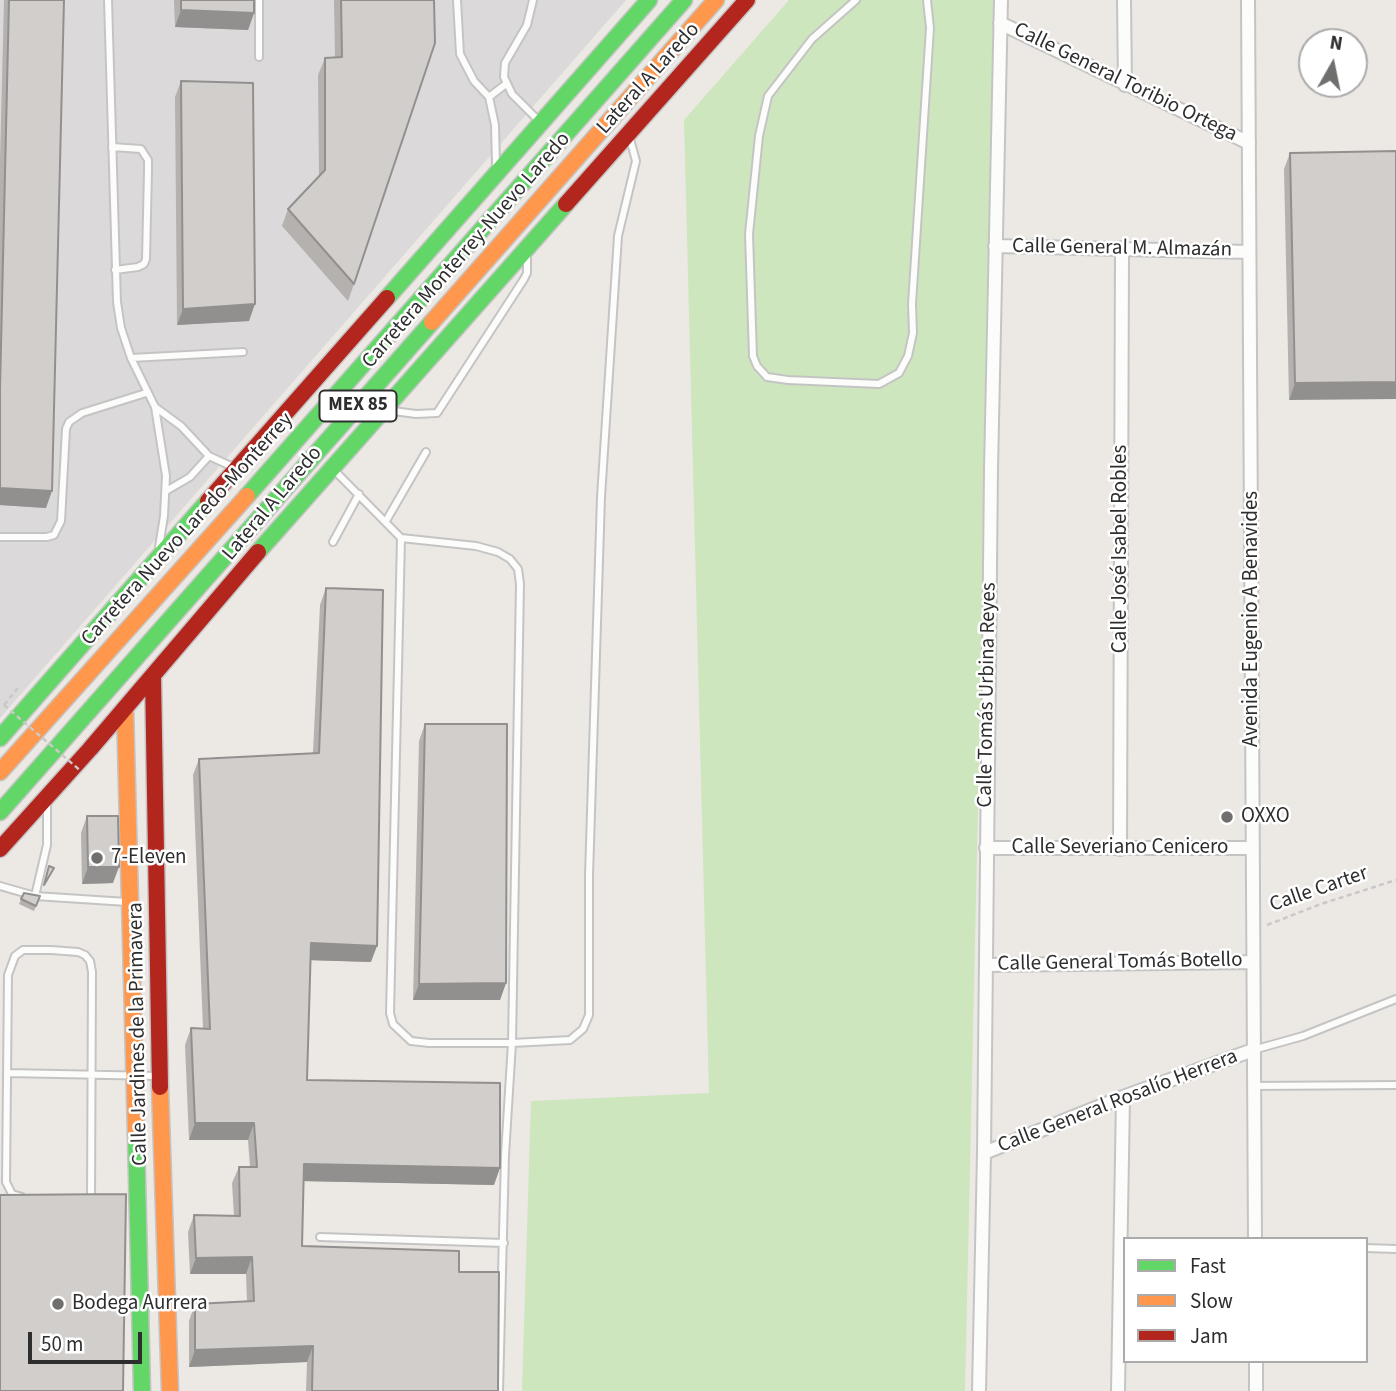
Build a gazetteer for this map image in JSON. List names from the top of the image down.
{
  "streets": {
    "main road": [
      "Lateral A Laredo",
      "Carretera Monterrey-Nuevo Laredo",
      "MEX 85",
      "Carretera Nuevo Laredo-Monterrey",
      "Calle Jardines de la Primavera"
    ],
    "street": [
      "Calle General Toribio Ortega",
      "Calle General M. Almazán",
      "Calle José Isabel Robles",
      "Avenida Eugenio A Benavides",
      "Calle Tomás Urbina Reyes",
      "Calle Severiano Cenicero",
      "Calle General Tomás Botello",
      "Calle General Rosalío Herrera"
    ],
    "path": ["Calle Carter"]
  },
  "crossings": [
    ["Lateral A Laredo", "Calle Jardines de la Primavera"],
    ["Calle General Toribio Ortega", "Avenida Eugenio A Benavides"],
    ["Calle General Toribio Ortega", "Calle Tomás Urbina Reyes"],
    ["Calle General M. Almazán", "Calle José Isabel Robles"],
    ["Calle General M. Almazán", "Avenida Eugenio A Benavides"],
    ["Calle General M. Almazán", "Calle Tomás Urbina Reyes"],
    ["Calle José Isabel Robles", "Calle Severiano Cenicero"],
    ["Avenida Eugenio A Benavides", "Calle Severiano Cenicero"],
    ["Avenida Eugenio A Benavides", "Calle Carter"],
    ["Avenida Eugenio A Benavides", "Calle General Tomás Botello"],
    ["Avenida Eugenio A Benavides", "Calle General Rosalío Herrera"],
    ["Calle Tomás Urbina Reyes", "Calle Severiano Cenicero"],
    ["Calle Tomás Urbina Reyes", "Calle General Tomás Botello"],
    ["Calle Tomás Urbina Reyes", "Calle General Rosalío Herrera"]
  ],
  "places": ["OXXO", "7-Eleven", "Bodega Aurrera"],
  "legend": ["Fast", "Slow", "Jam"],
  "scale_bar": "50 m",
  "north": "top"
}
